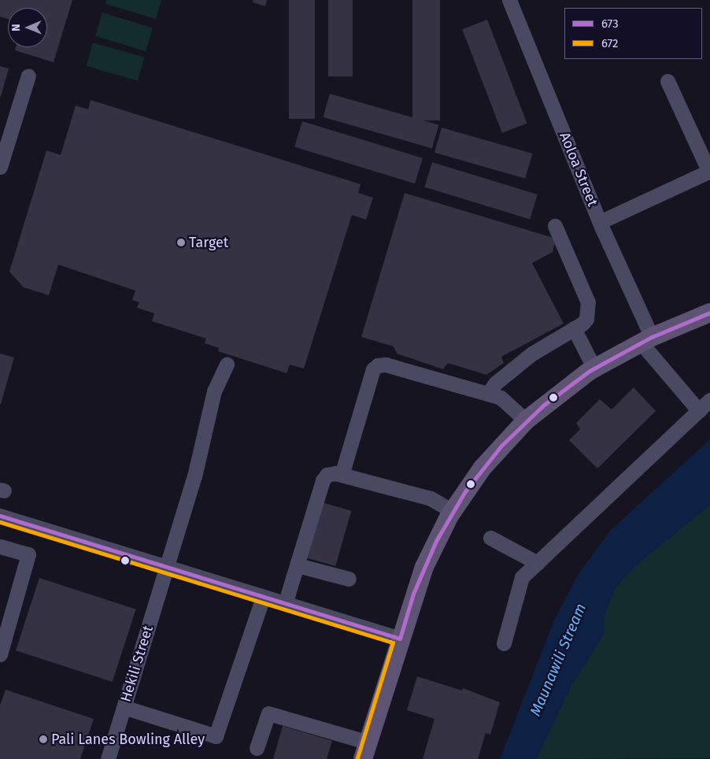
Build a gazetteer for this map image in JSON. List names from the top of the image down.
{
  "streets": {
    "street": ["Aoloa Street", "Hekili Street"]
  },
  "water": ["Maunawili Stream"],
  "places": ["Target", "Pali Lanes Bowling Alley"],
  "lines": ["transit line 673", "transit line 672"],
  "legend": ["673", "672"],
  "north": "left"
}
